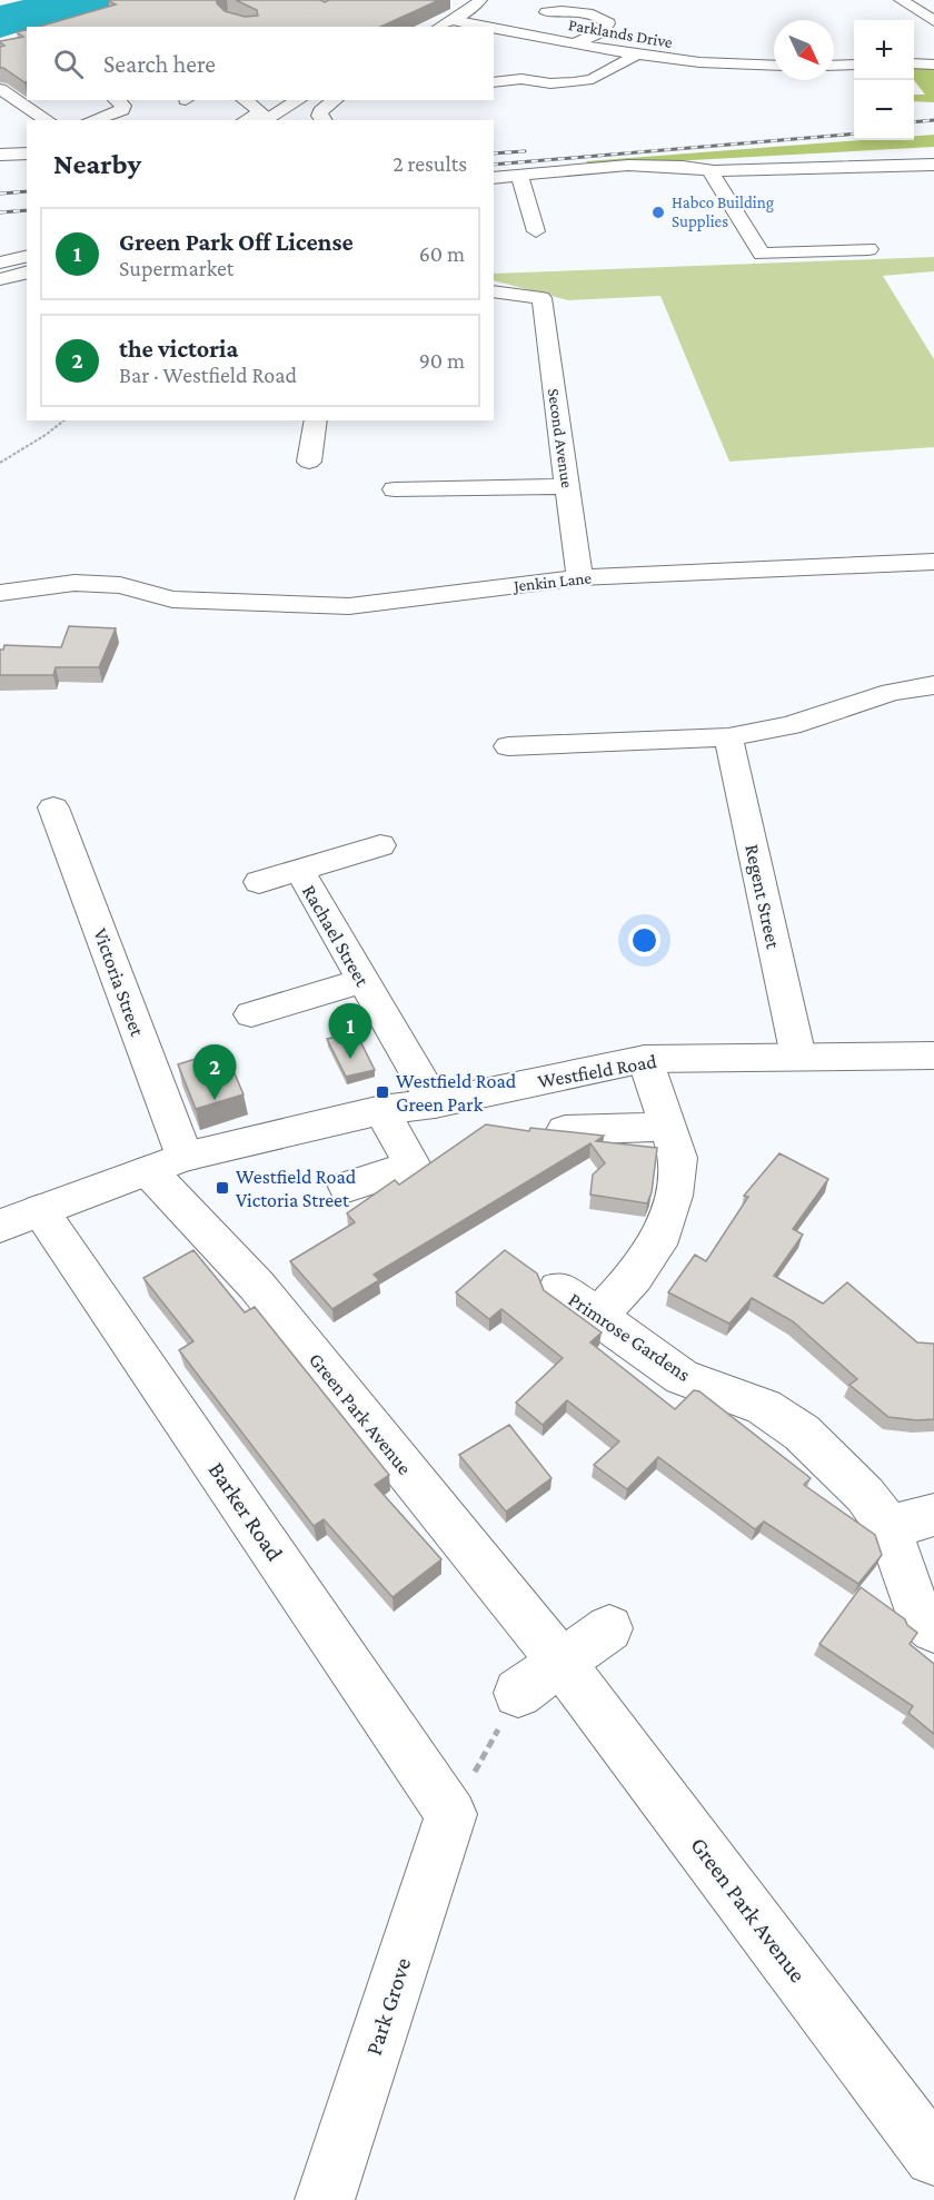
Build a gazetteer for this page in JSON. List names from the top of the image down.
{
  "streets": {
    "main road": [
      "Parklands Drive",
      "Second Avenue",
      "Jenkin Lane",
      "Regent Street",
      "Rachael Street",
      "Victoria Street",
      "Westfield Road",
      "Primrose Gardens",
      "Green Park Avenue",
      "Barker Road",
      "Park Grove"
    ]
  },
  "crossings": [
    ["Second Avenue", "Jenkin Lane"],
    ["Regent Street", "Westfield Road"],
    ["Rachael Street", "Westfield Road"],
    ["Victoria Street", "Westfield Road"],
    ["Victoria Street", "Green Park Avenue"],
    ["Westfield Road", "Green Park Avenue"],
    ["Westfield Road", "Barker Road"],
    ["Barker Road", "Park Grove"]
  ],
  "places": {
    "other": ["Habco Building Supplies"],
    "transit": ["Westfield Road Green Park", "Westfield Road Victoria Street"]
  },
  "north": "bottom right",
  "page": {
    "map_buttons": ["+", "−"],
    "search": "Search here",
    "heading": ["Nearby", "2 results"],
    "list": [
      {
        "mark": "1",
        "name": "Green Park Off License",
        "note": "Supermarket",
        "value": "60 m"
      },
      {
        "mark": "2",
        "name": "the victoria",
        "note": "Bar · Westfield Road",
        "value": "90 m"
      }
    ],
    "pins": ["1", "2"]
  }
}
